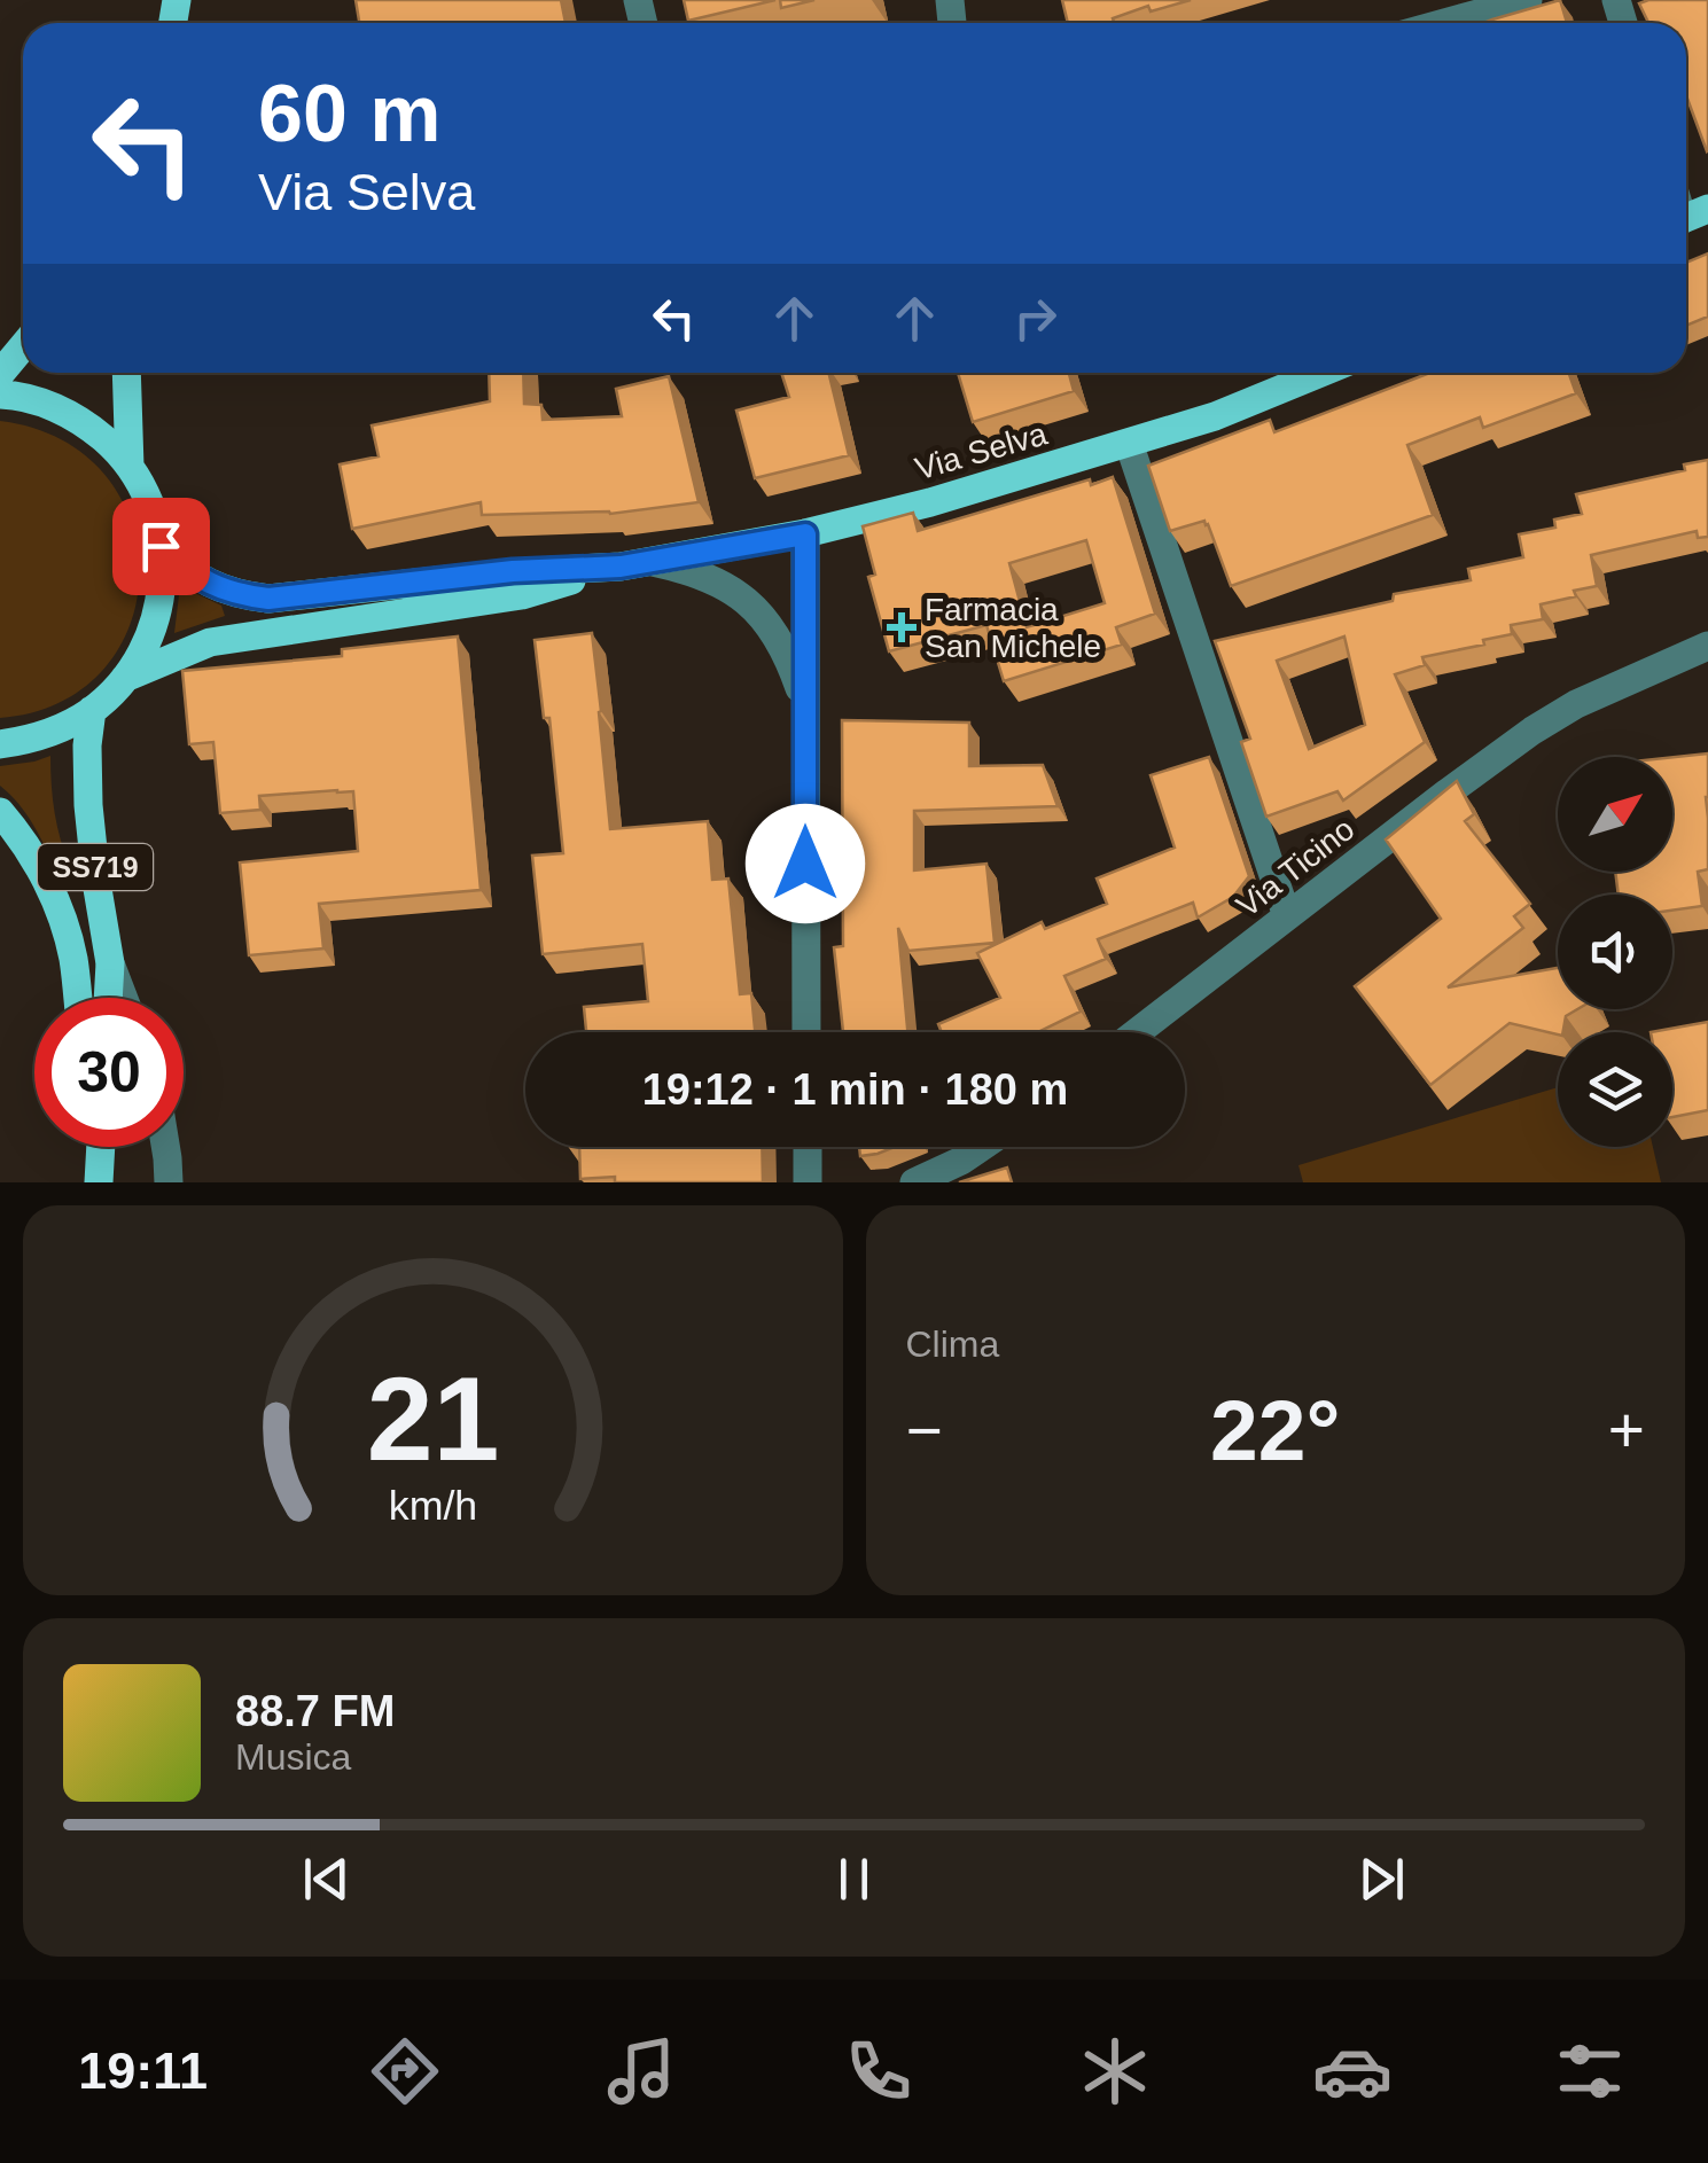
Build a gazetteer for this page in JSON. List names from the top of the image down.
{
  "streets": {
    "main road": ["Via Selva", "SS719"],
    "street": ["Via Ticino"]
  },
  "places": {
    "health": ["Farmacia San Michele"]
  },
  "north": "top right",
  "page": {
    "turn": ["60 m", "Via Selva"],
    "limit": "30",
    "trip": "19:12 · 1 min · 180 m",
    "tile": "Clima",
    "heat": ["−", "22°", "+"],
    "song": ["88.7 FM", "Musica"],
    "tabs": "19:11",
    "gauge": ["21", "km/h"]
  }
}
